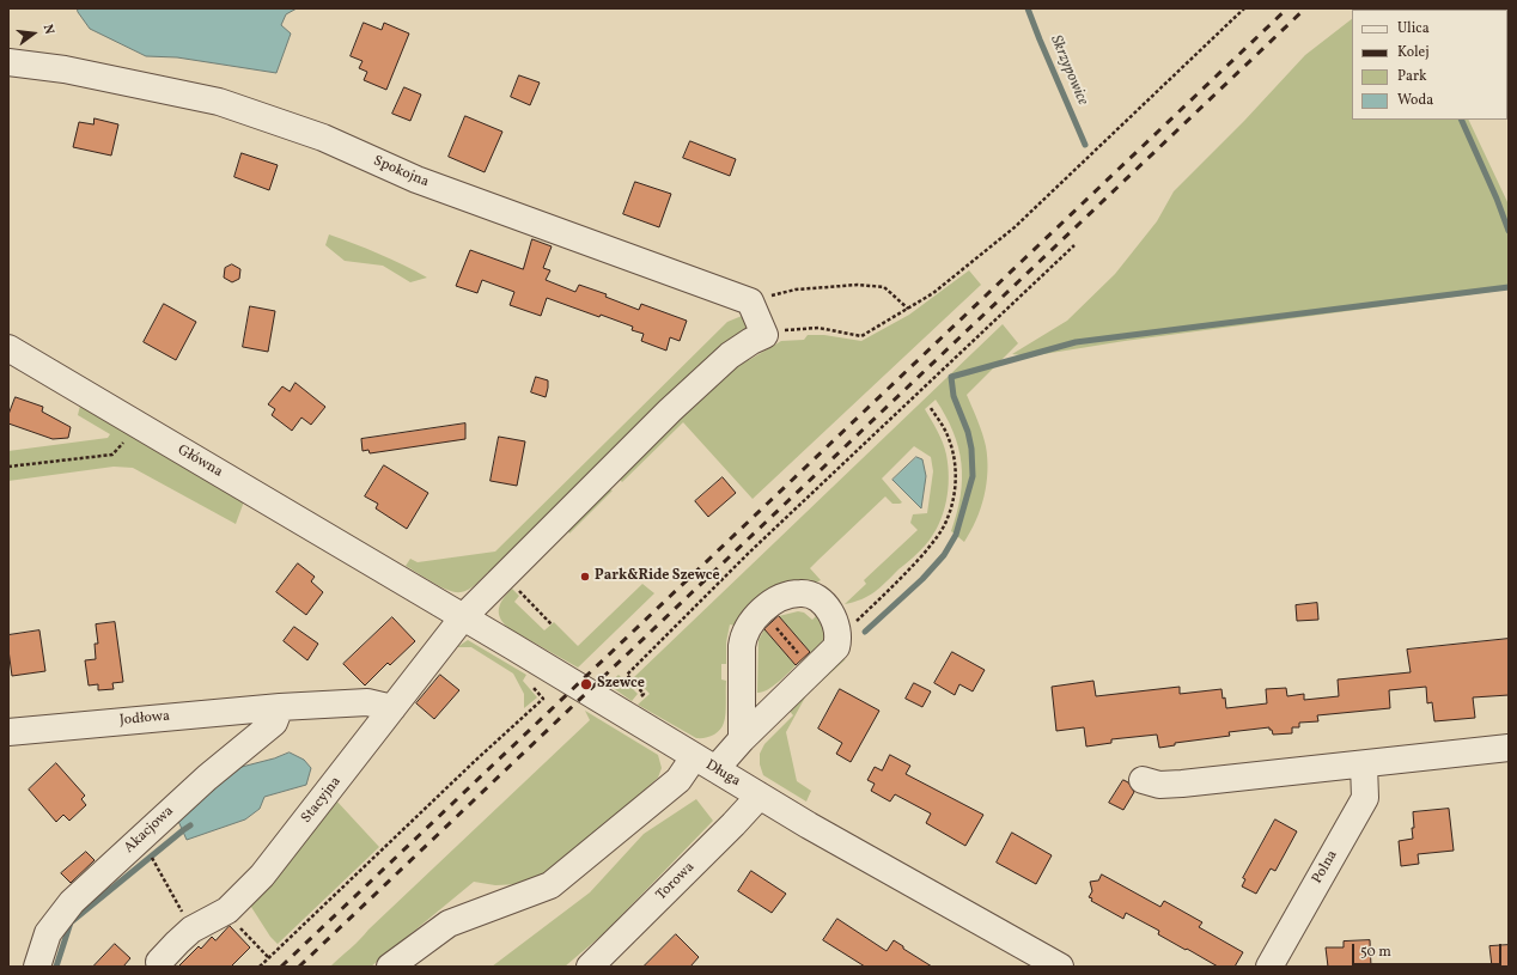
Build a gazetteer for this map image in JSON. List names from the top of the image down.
{
  "streets": {
    "street": [
      "Spokojna",
      "Główna",
      "Jodłowa",
      "Długa",
      "Stacyjna",
      "Akacjowa",
      "Polna",
      "Torowa"
    ]
  },
  "crossings": [
    ["Główna", "Długa"],
    ["Jodłowa", "Stacyjna"],
    ["Jodłowa", "Akacjowa"],
    ["Długa", "Stacyjna"],
    ["Długa", "Torowa"]
  ],
  "water": ["Skrzypowice"],
  "places": ["Park&Ride Szewce", "Szewce"],
  "legend": [
    "Ulica",
    "Kolej",
    "Park",
    "Woda"
  ],
  "scale_bar": "50 m",
  "north": "right"
}
